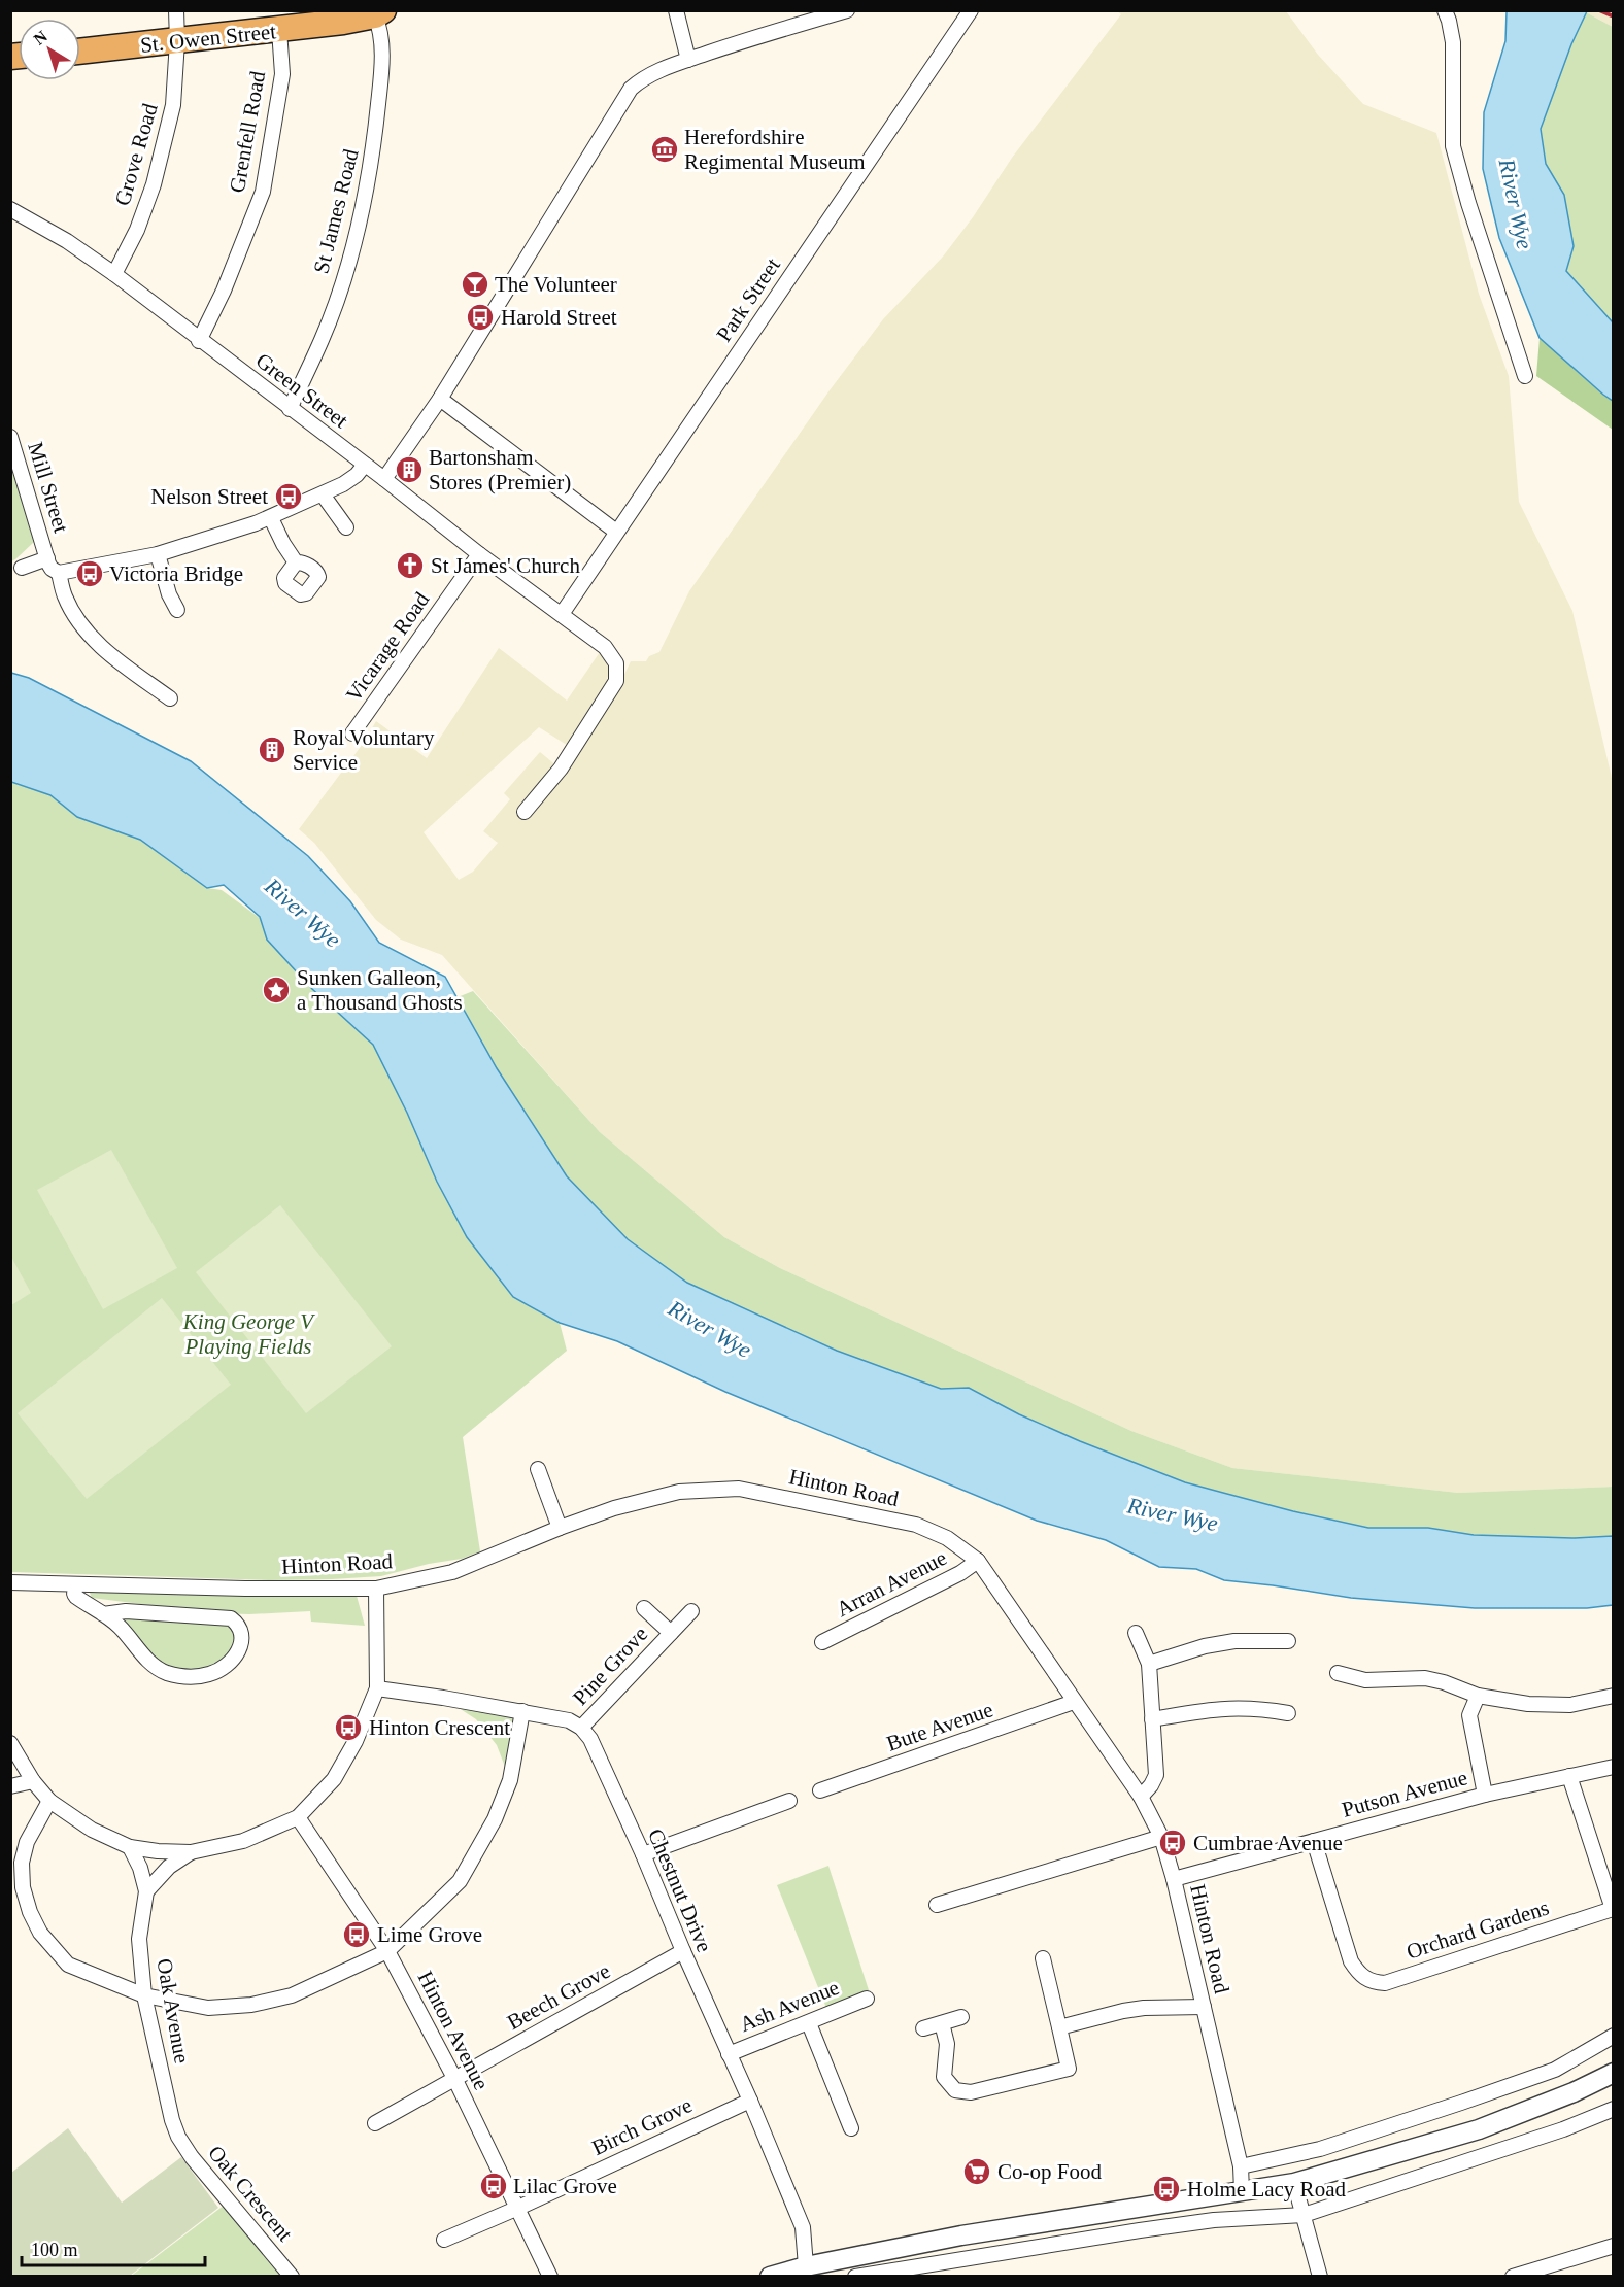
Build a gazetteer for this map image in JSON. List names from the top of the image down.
{
  "streets": {
    "highway": ["St. Owen Street"],
    "street": [
      "Grenfell Road",
      "Grove Road",
      "St James Road",
      "Park Street",
      "Green Street",
      "Mill Street",
      "Vicarage Road",
      "Hinton Road",
      "Arran Avenue",
      "Pine Grove",
      "Bute Avenue",
      "Putson Avenue",
      "Chestnut Drive",
      "Orchard Gardens",
      "Beech Grove",
      "Ash Avenue",
      "Oak Avenue",
      "Hinton Avenue",
      "Birch Grove",
      "Oak Crescent"
    ]
  },
  "crossings": [
    ["St. Owen Street", "Grenfell Road"],
    ["St. Owen Street", "Grove Road"],
    ["St. Owen Street", "St James Road"],
    ["Grenfell Road", "Green Street"],
    ["Grove Road", "Green Street"],
    ["St James Road", "Green Street"],
    ["Park Street", "Green Street"],
    ["Green Street", "Vicarage Road"],
    ["Hinton Road", "Arran Avenue"],
    ["Hinton Road", "Bute Avenue"],
    ["Hinton Road", "Putson Avenue"],
    ["Pine Grove", "Chestnut Drive"],
    ["Putson Avenue", "Orchard Gardens"],
    ["Chestnut Drive", "Beech Grove"],
    ["Chestnut Drive", "Ash Avenue"],
    ["Chestnut Drive", "Birch Grove"],
    ["Beech Grove", "Hinton Avenue"],
    ["Oak Avenue", "Oak Crescent"],
    ["Hinton Avenue", "Birch Grove"]
  ],
  "water": ["River Wye"],
  "parks": ["King George V Playing Fields"],
  "places": {
    "museum": ["Herefordshire Regimental Museum"],
    "bar": ["The Volunteer"],
    "bus stop": [
      "Harold Street",
      "Nelson Street",
      "Victoria Bridge",
      "Hinton Crescent",
      "Cumbrae Avenue",
      "Lime Grove",
      "Lilac Grove",
      "Holme Lacy Road"
    ],
    "building": ["Bartonsham Stores (Premier)", "Royal Voluntary Service"],
    "church": ["St James' Church"],
    "place": ["Sunken Galleon, a Thousand Ghosts"],
    "supermarket": ["Co-op Food"]
  },
  "scale_bar": "100 m",
  "north": "top left"
}
